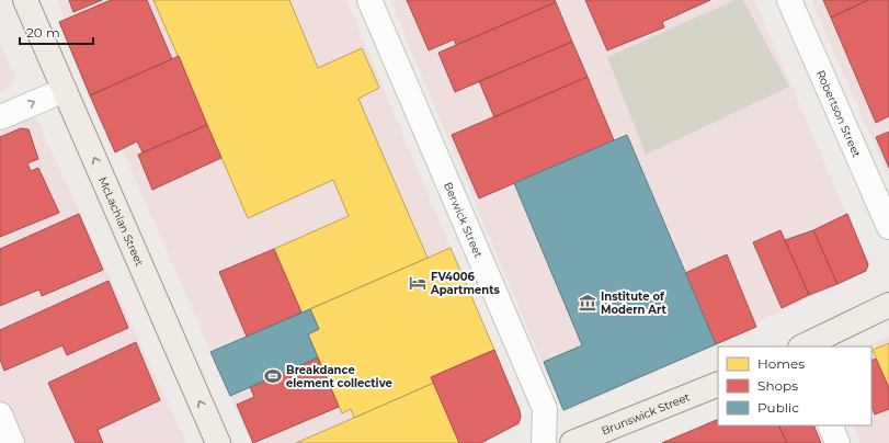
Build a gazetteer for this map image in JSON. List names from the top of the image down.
{
  "streets": {
    "main road": ["McLachlan Street", "Brunswick Street"],
    "street": ["Robertson Street", "Berwick Street"]
  },
  "one_way": ["McLachlan Street"],
  "places": {
    "hotel": ["FV4006 Apartments"],
    "museum": ["Institute of Modern Art"],
    "sports": ["Breakdance element collective"]
  },
  "legend": ["Homes", "Shops", "Public"],
  "scale_bar": "20 m"
}
